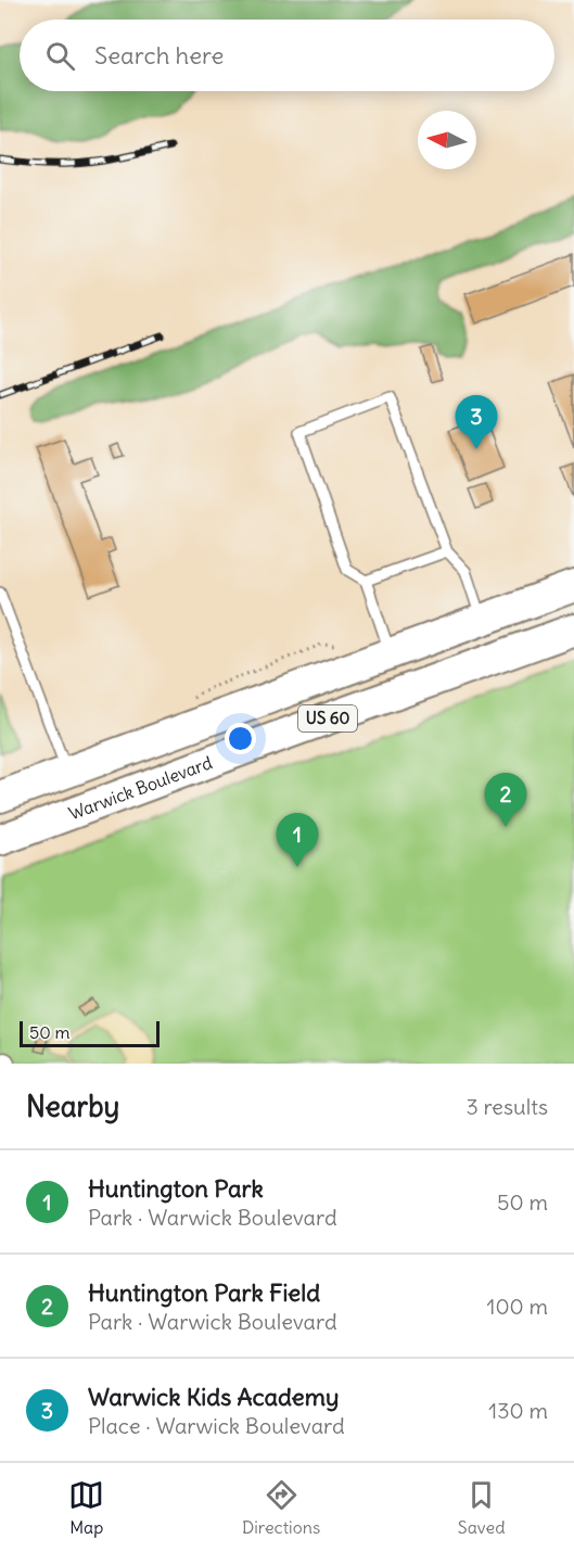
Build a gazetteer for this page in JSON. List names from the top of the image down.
{
  "streets": {
    "main road": ["US 60", "Warwick Boulevard"]
  },
  "scale_bar": "50 m",
  "north": "left",
  "page": {
    "search": "Search here",
    "pins": ["3", "2", "1"],
    "scale": "50 m",
    "heading": ["Nearby", "3 results"],
    "list": [
      {
        "mark": "1",
        "name": "Huntington Park",
        "note": "Park · Warwick Boulevard",
        "value": "50 m"
      },
      {
        "mark": "2",
        "name": "Huntington Park Field",
        "note": "Park · Warwick Boulevard",
        "value": "100 m"
      },
      {
        "mark": "3",
        "name": "Warwick Kids Academy",
        "note": "Place · Warwick Boulevard",
        "value": "130 m"
      }
    ],
    "nav": ["Map", "Directions", "Saved"]
  }
}
